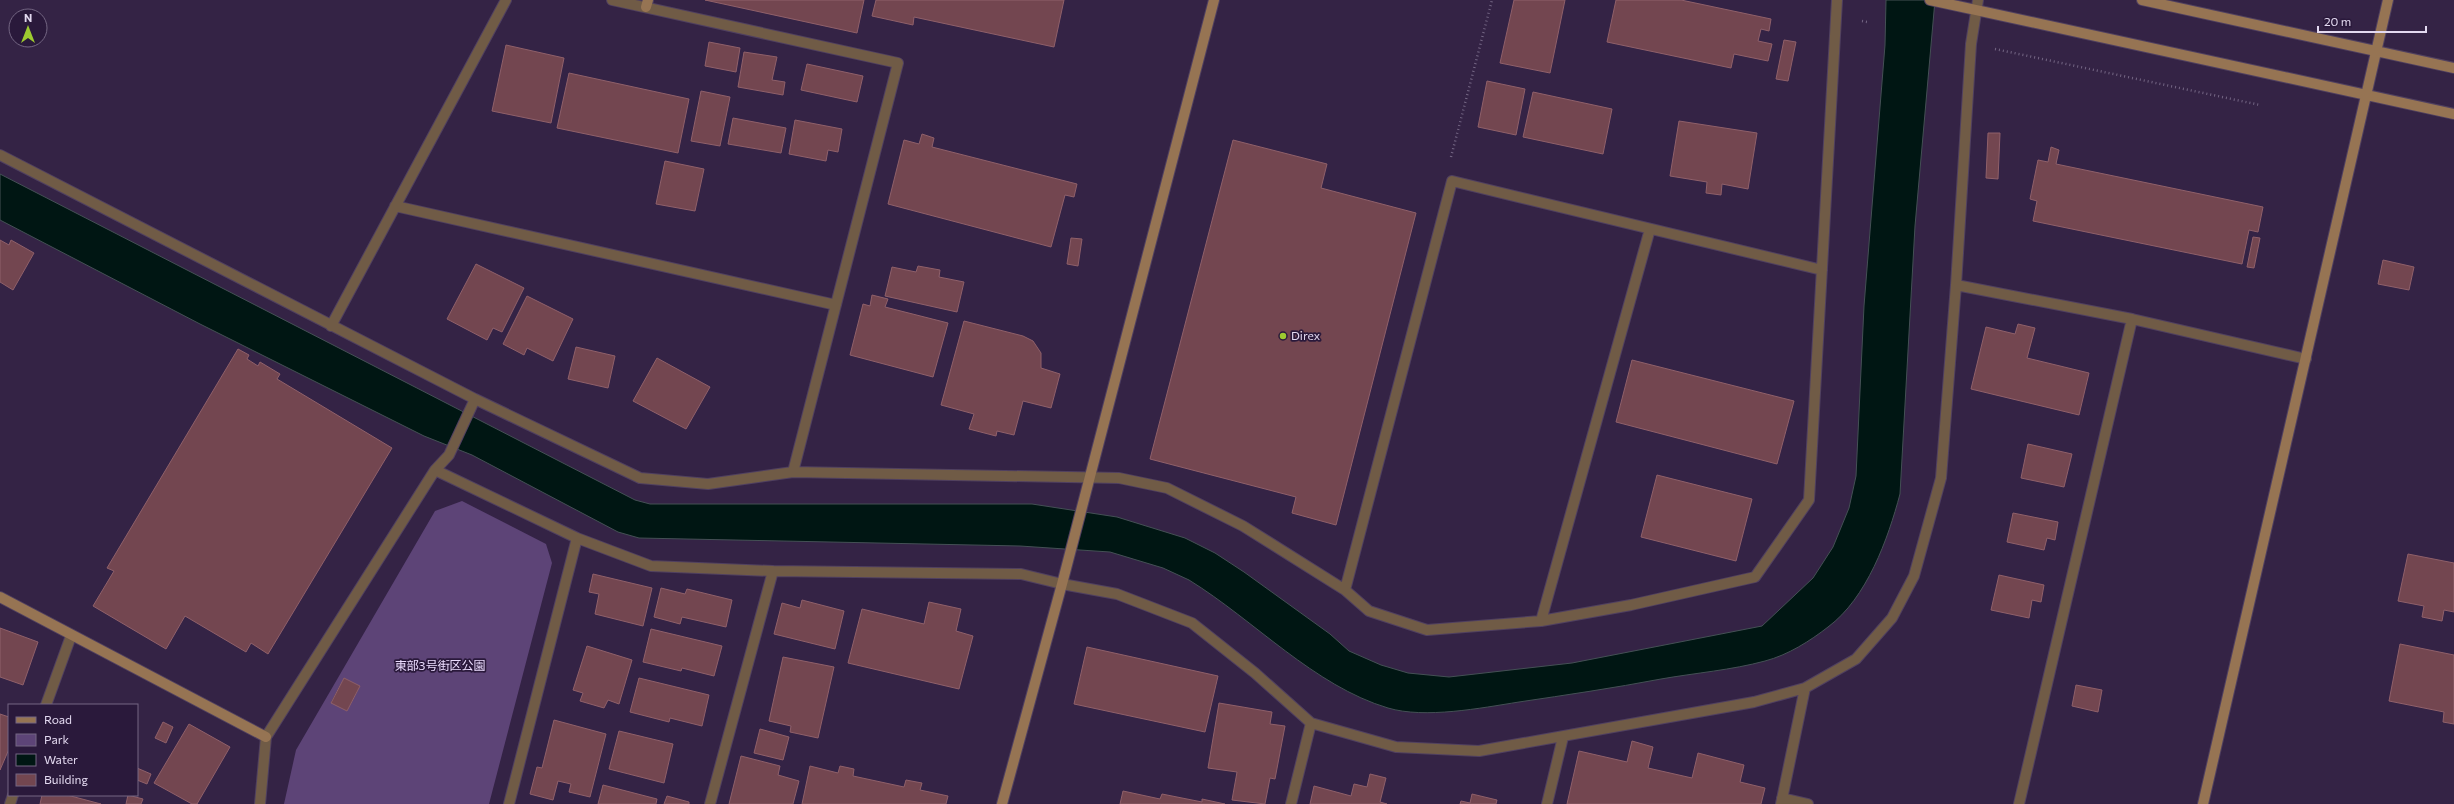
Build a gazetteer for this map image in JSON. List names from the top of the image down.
{
  "parks": ["東部3号街区公園"],
  "places": ["Direx"],
  "legend": [
    "Road",
    "Park",
    "Water",
    "Building"
  ],
  "scale_bar": "20 m",
  "north": "top"
}
